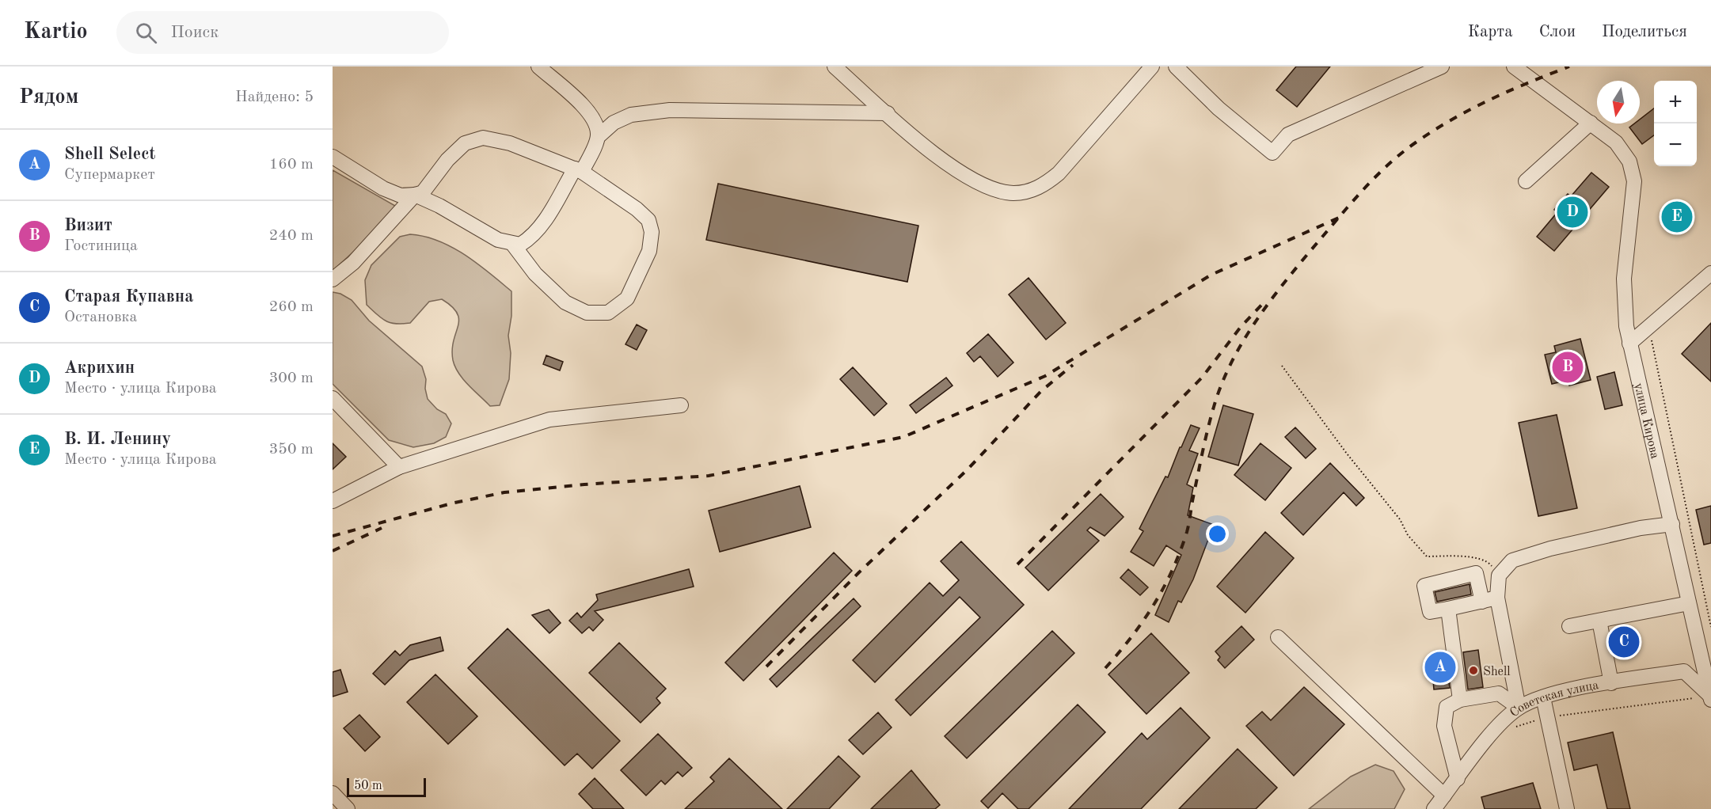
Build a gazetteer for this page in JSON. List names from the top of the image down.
{
  "streets": {
    "street": ["улица Кирова", "Советская улица"]
  },
  "crossings": [
    ["улица Кирова", "Советская улица"]
  ],
  "places": ["Shell"],
  "scale_bar": "50 m",
  "north": "bottom",
  "page": {
    "header": "Kartio",
    "search": "Поиск",
    "nav": ["Карта", "Слои", "Поделиться"],
    "heading": ["Рядом", "Найдено: 5"],
    "map_buttons": ["+", "−"],
    "list": [
      {
        "mark": "A",
        "name": "Shell Select",
        "note": "Супермаркет",
        "value": "160 m"
      },
      {
        "mark": "B",
        "name": "Визит",
        "note": "Гостиница",
        "value": "240 m"
      },
      {
        "mark": "C",
        "name": "Старая Купавна",
        "note": "Остановка",
        "value": "260 m"
      },
      {
        "mark": "D",
        "name": "Акрихин",
        "note": "Место · улица Кирова",
        "value": "300 m"
      },
      {
        "mark": "E",
        "name": "В. И. Ленину",
        "note": "Место · улица Кирова",
        "value": "350 m"
      }
    ],
    "pins": [
      "D",
      "E",
      "B",
      "C",
      "A"
    ],
    "scale": "50 m"
  }
}
